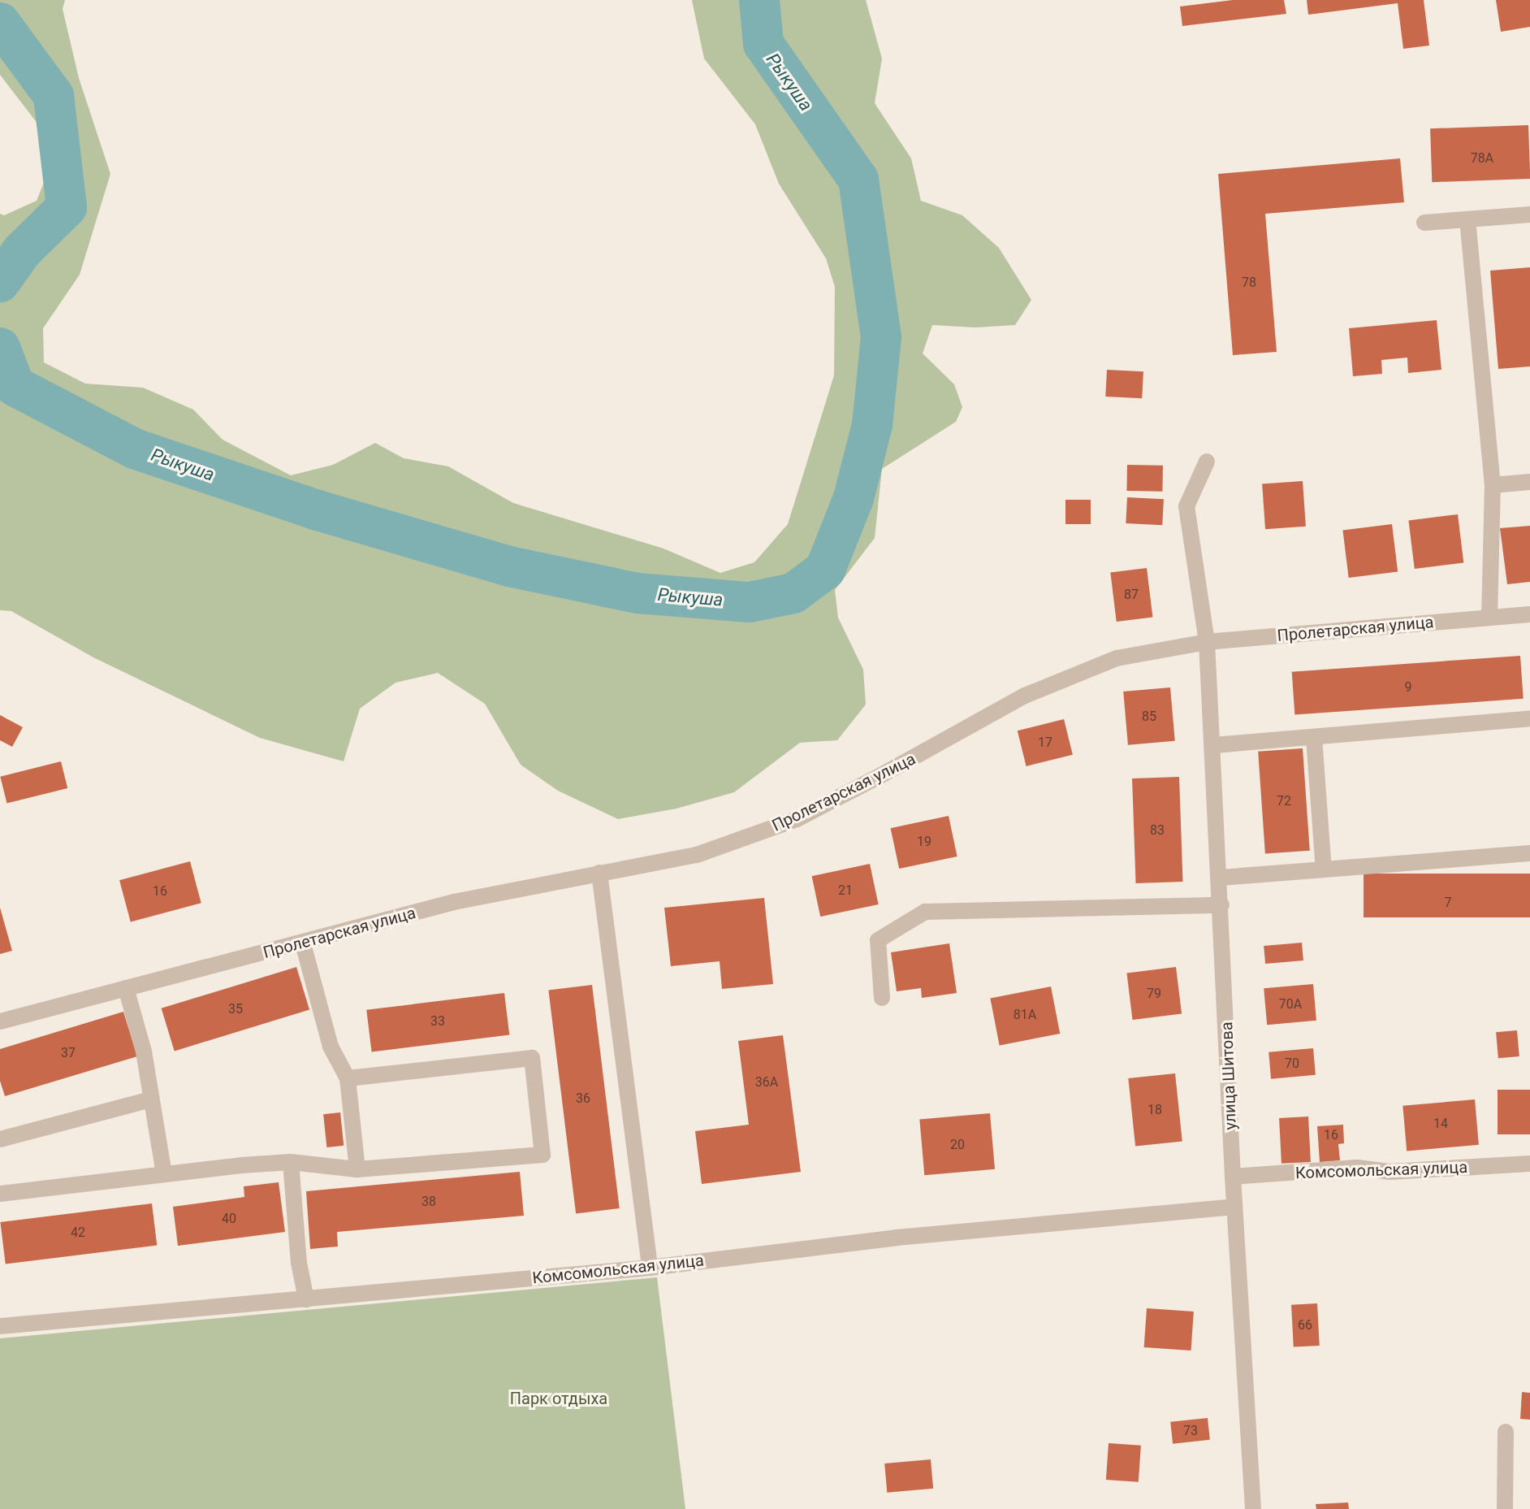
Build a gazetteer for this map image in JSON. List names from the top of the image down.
{
  "streets": {
    "street": ["Пролетарская улица", "улица Шитова", "Комсомольская улица"]
  },
  "crossings": [
    ["Пролетарская улица", "улица Шитова"],
    ["улица Шитова", "Комсомольская улица"]
  ],
  "water": ["Рыкуша"],
  "parks": ["Парк отдыха"],
  "house_numbers": [
    "78А",
    "78",
    "87",
    "9",
    "85",
    "17",
    "72",
    "83",
    "19",
    "21",
    "16",
    "7",
    "79",
    "70А",
    "35",
    "81А",
    "33",
    "37",
    "70",
    "36А",
    "36",
    "18",
    "14",
    "16",
    "20",
    "38",
    "40",
    "42",
    "66",
    "73"
  ]
}
